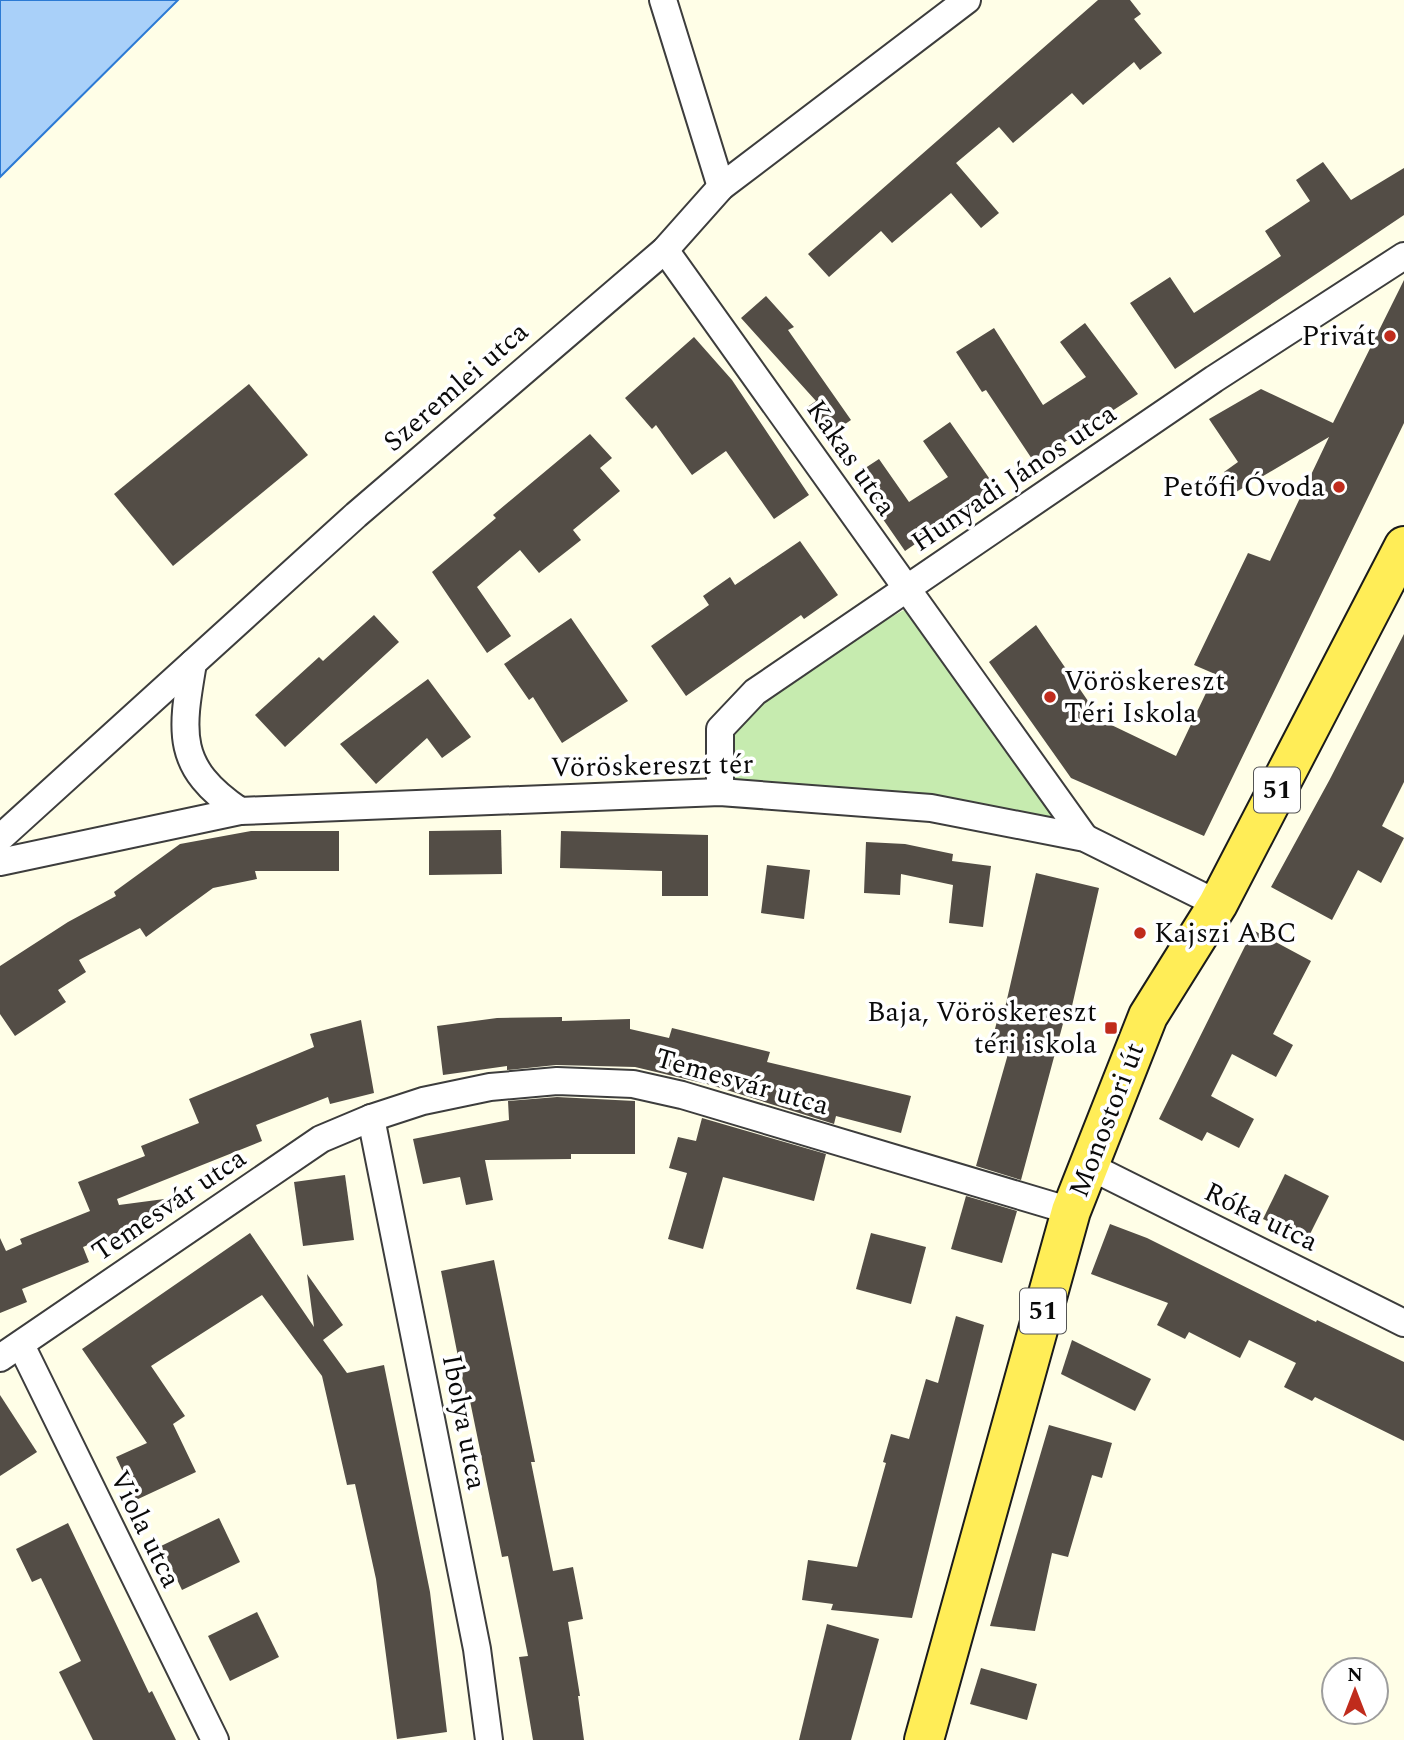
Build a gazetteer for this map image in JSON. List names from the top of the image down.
{
  "streets": {
    "main road": ["51", "Monostori út"],
    "street": [
      "Szeremlei utca",
      "Kakas utca",
      "Hunyadi János utca",
      "Vöröskereszt tér",
      "Temesvár utca",
      "Róka utca",
      "Ibolya utca",
      "Viola utca"
    ]
  },
  "crossings": [
    ["Szeremlei utca", "Kakas utca"],
    ["Kakas utca", "Hunyadi János utca"],
    ["Kakas utca", "Vöröskereszt tér"],
    ["Hunyadi János utca", "Vöröskereszt tér"],
    ["Vöröskereszt tér", "Monostori út"],
    ["Temesvár utca", "Monostori út"],
    ["Temesvár utca", "Ibolya utca"],
    ["Temesvár utca", "Viola utca"],
    ["Monostori út", "Róka utca"]
  ],
  "places": {
    "other": [
      "Privát",
      "Petőfi Óvoda",
      "Vöröskereszt Téri Iskola",
      "Kajszi ABC"
    ],
    "transit": ["Baja, Vöröskereszt téri iskola"]
  },
  "north": "top"
}
